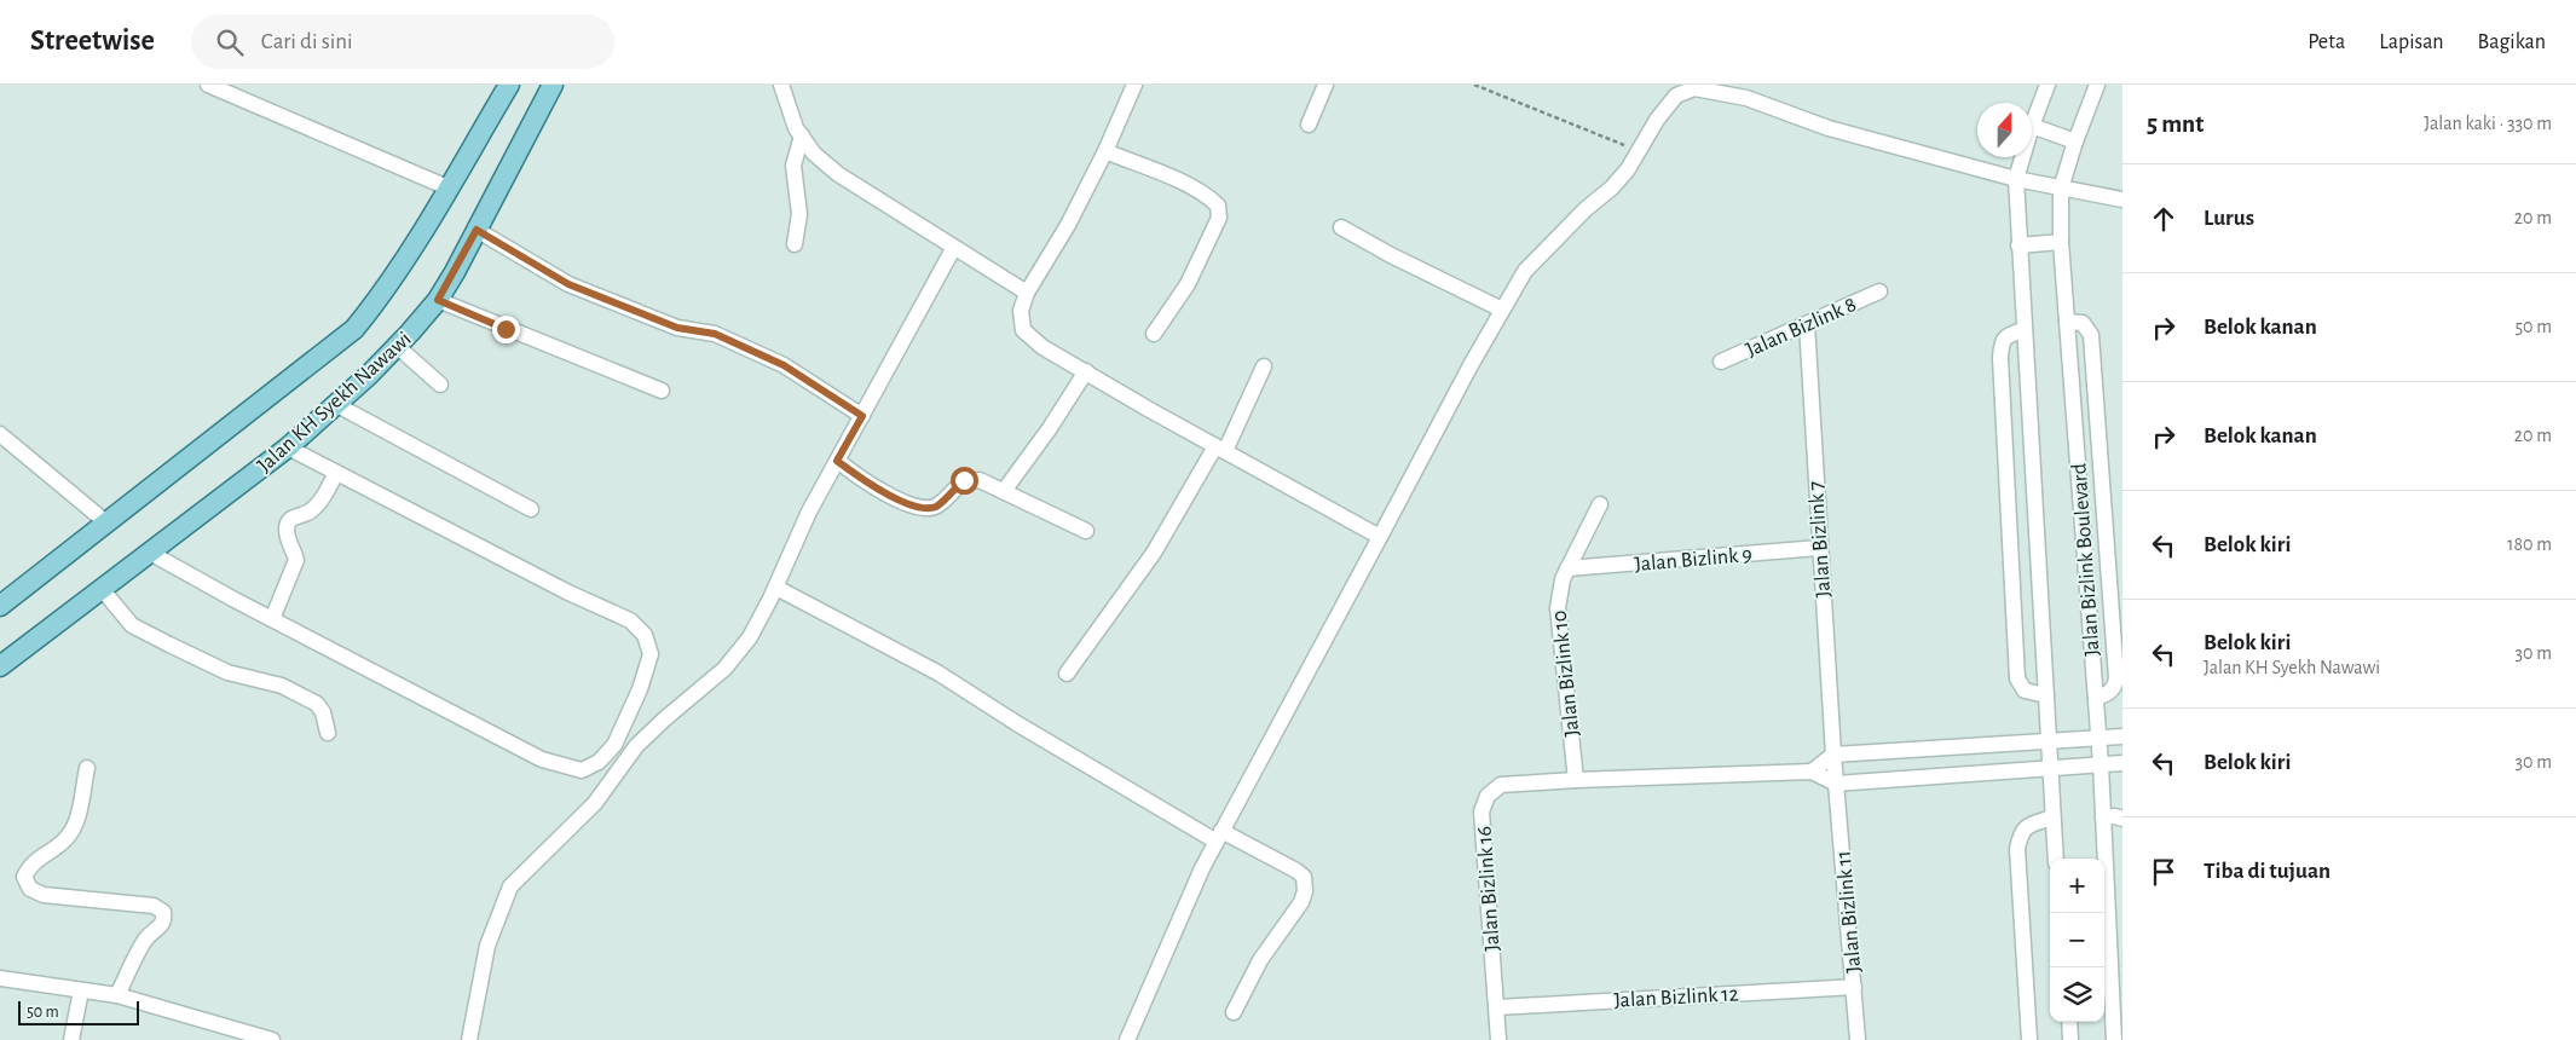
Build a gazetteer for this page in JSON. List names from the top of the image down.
{
  "streets": {
    "main road": ["Jalan KH Syekh Nawawi"],
    "street": [
      "Jalan Bizlink 8",
      "Jalan Bizlink 7",
      "Jalan Bizlink 9",
      "Jalan Bizlink Boulevard",
      "Jalan Bizlink 10",
      "Jalan Bizlink 16",
      "Jalan Bizlink 11",
      "Jalan Bizlink 12"
    ]
  },
  "crossings": [
    ["Jalan Bizlink 8", "Jalan Bizlink 7"],
    ["Jalan Bizlink 7", "Jalan Bizlink 9"],
    ["Jalan Bizlink 7", "Jalan Bizlink 11"],
    ["Jalan Bizlink 9", "Jalan Bizlink 10"],
    ["Jalan Bizlink 10", "Jalan Bizlink 16"],
    ["Jalan Bizlink 16", "Jalan Bizlink 12"],
    ["Jalan Bizlink 11", "Jalan Bizlink 12"]
  ],
  "scale_bar": "50 m",
  "north": "top",
  "page": {
    "header": "Streetwise",
    "search": "Cari di sini",
    "nav": ["Peta", "Lapisan", "Bagikan"],
    "heading": ["5 mnt", "Jalan kaki · 330 m"],
    "list": [
      ["Lurus", "20 m"],
      ["Belok kanan", "50 m"],
      ["Belok kanan", "20 m"],
      ["Belok kiri", "180 m"],
      ["Belok kiri", "Jalan KH Syekh Nawawi", "30 m"],
      ["Belok kiri", "30 m"],
      "Tiba di tujuan"
    ],
    "map_buttons": ["+", "−"],
    "scale": "50 m"
  }
}
